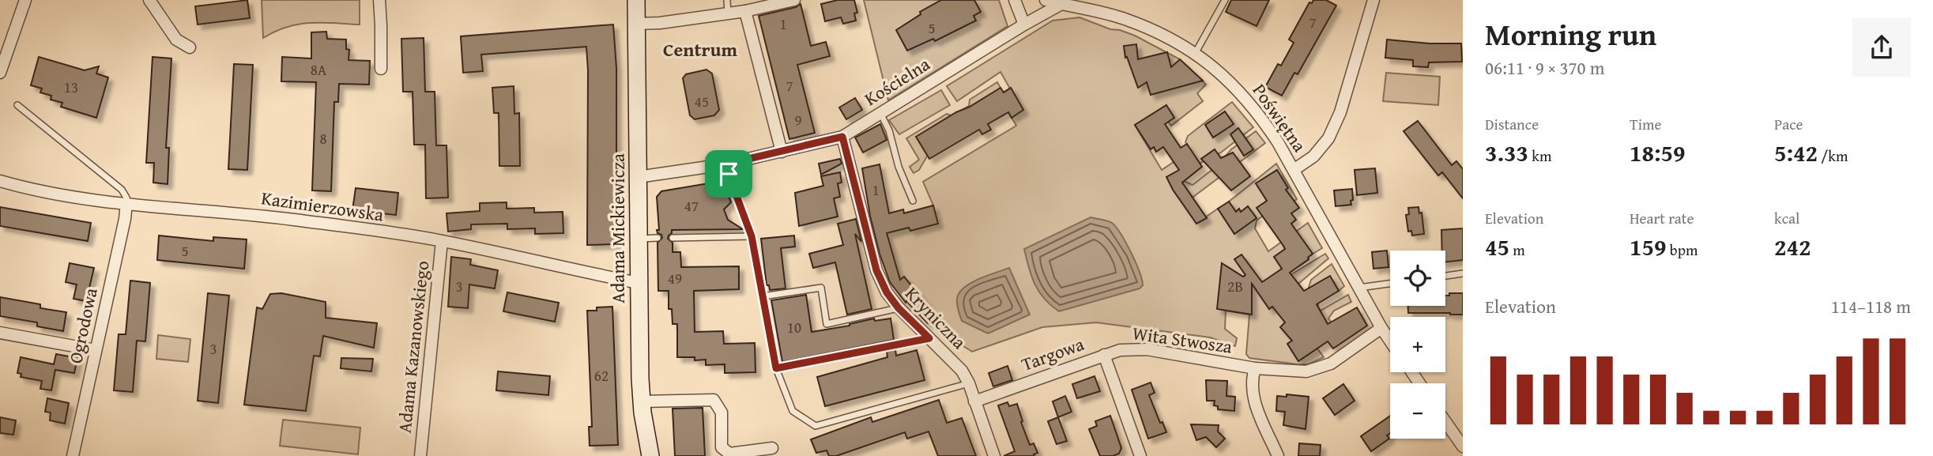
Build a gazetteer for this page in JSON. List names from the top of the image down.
{
  "streets": {
    "main road": ["Adama Mickiewicza"],
    "street": [
      "Kościelna",
      "Poświętna",
      "Kazimierzowska",
      "Kryniczna",
      "Ogrodowa",
      "Wita Stwosza",
      "Adama Kazanowskiego",
      "Targowa"
    ]
  },
  "crossings": [
    ["Kościelna", "Poświętna"],
    ["Kościelna", "Adama Mickiewicza"],
    ["Kościelna", "Kryniczna"],
    ["Poświętna", "Wita Stwosza"],
    ["Kazimierzowska", "Adama Mickiewicza"],
    ["Kazimierzowska", "Ogrodowa"],
    ["Kazimierzowska", "Adama Kazanowskiego"],
    ["Kryniczna", "Targowa"],
    ["Wita Stwosza", "Targowa"]
  ],
  "districts": ["Centrum"],
  "house_numbers": [
    "7",
    "1",
    "5",
    "8A",
    "7",
    "13",
    "45",
    "9",
    "8",
    "1",
    "47",
    "5",
    "49",
    "3",
    "2B",
    "10",
    "3",
    "62"
  ],
  "page": {
    "heading": ["Morning run", "06:11 · 9 × 370 m"],
    "stats": [
      ["Distance", "3.33 km"],
      ["Time", "18:59"],
      ["Pace", "5:42 /km"],
      ["Elevation", "45 m"],
      ["Heart rate", "159 bpm"],
      ["kcal", "242"]
    ],
    "map_buttons": ["+", "−"],
    "chart": ["Elevation", "114–118 m"]
  }
}
